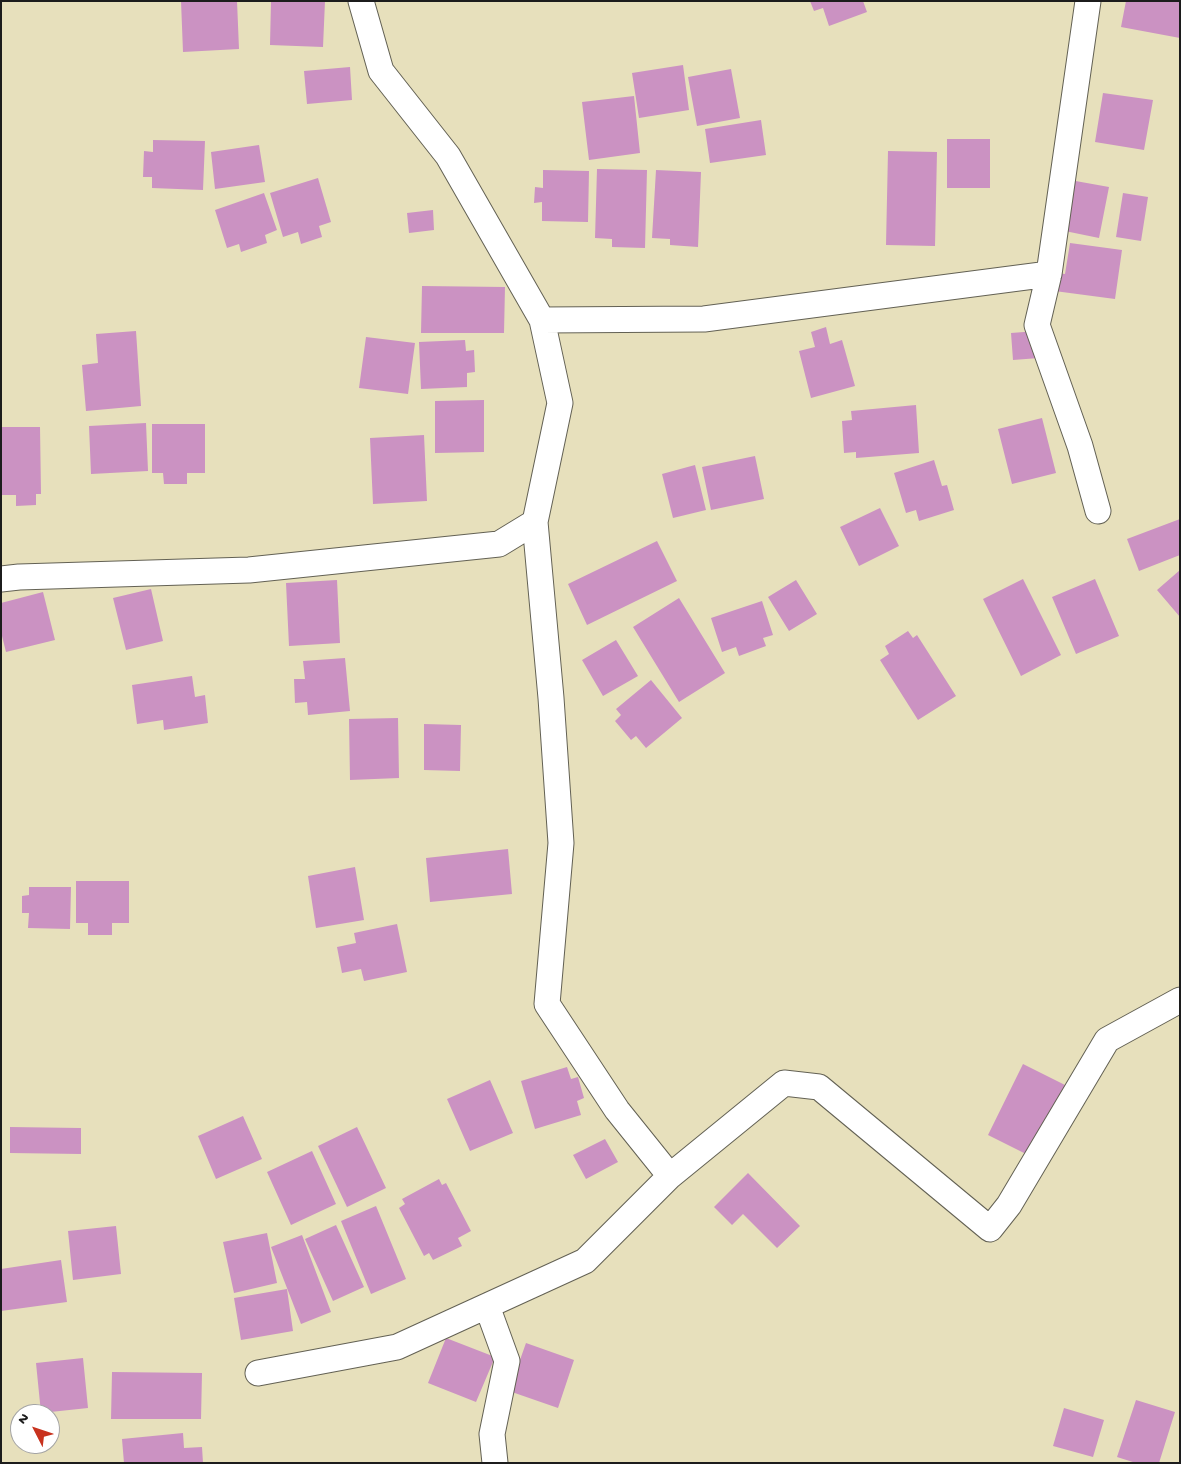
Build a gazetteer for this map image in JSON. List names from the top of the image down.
{
  "north": "top left"
}
